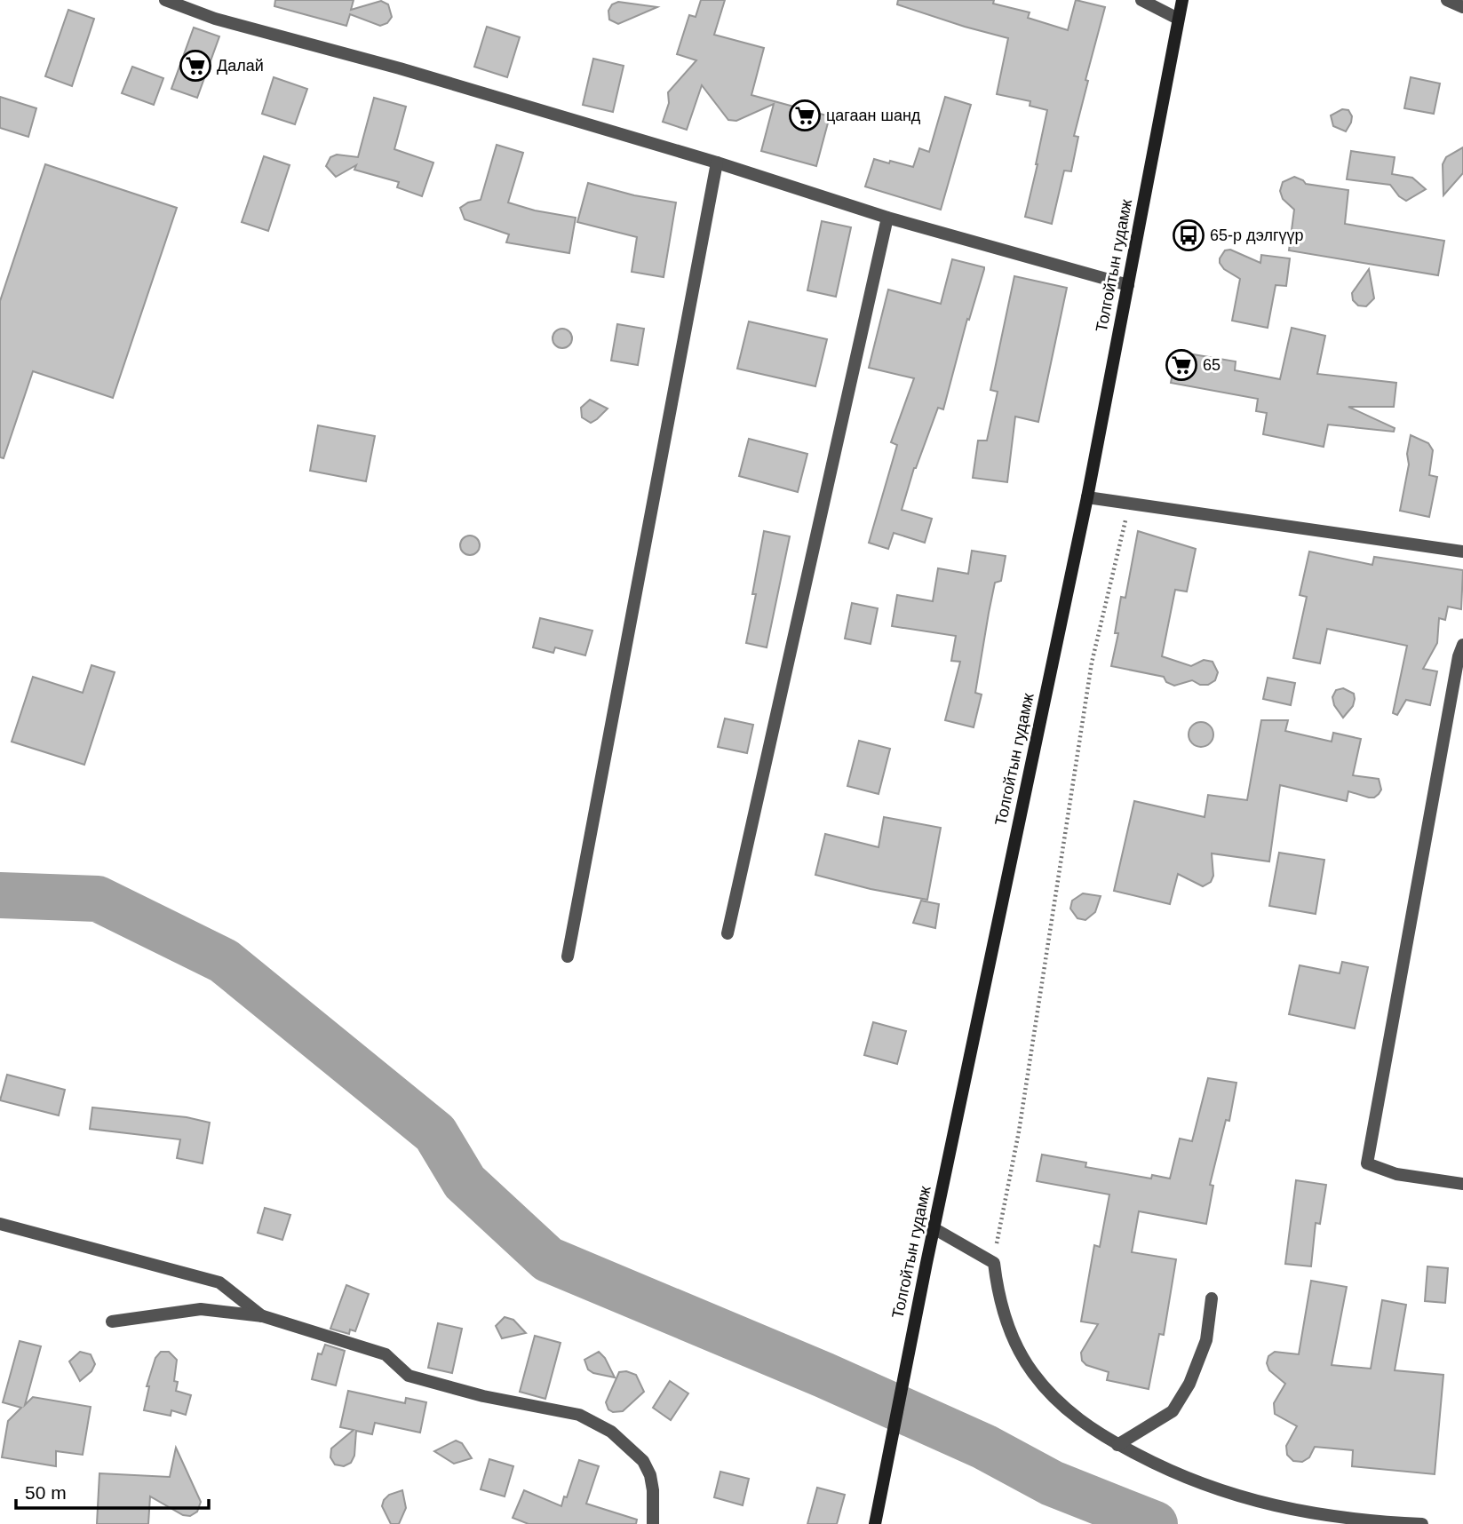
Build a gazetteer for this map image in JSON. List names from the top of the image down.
{
  "streets": {
    "main road": ["Толгойтын гудамж"]
  },
  "places": {
    "supermarket": ["Далай", "цагаан шанд", "65"],
    "bus stop": ["65-р дэлгүүр"]
  },
  "scale_bar": "50 m"
}
